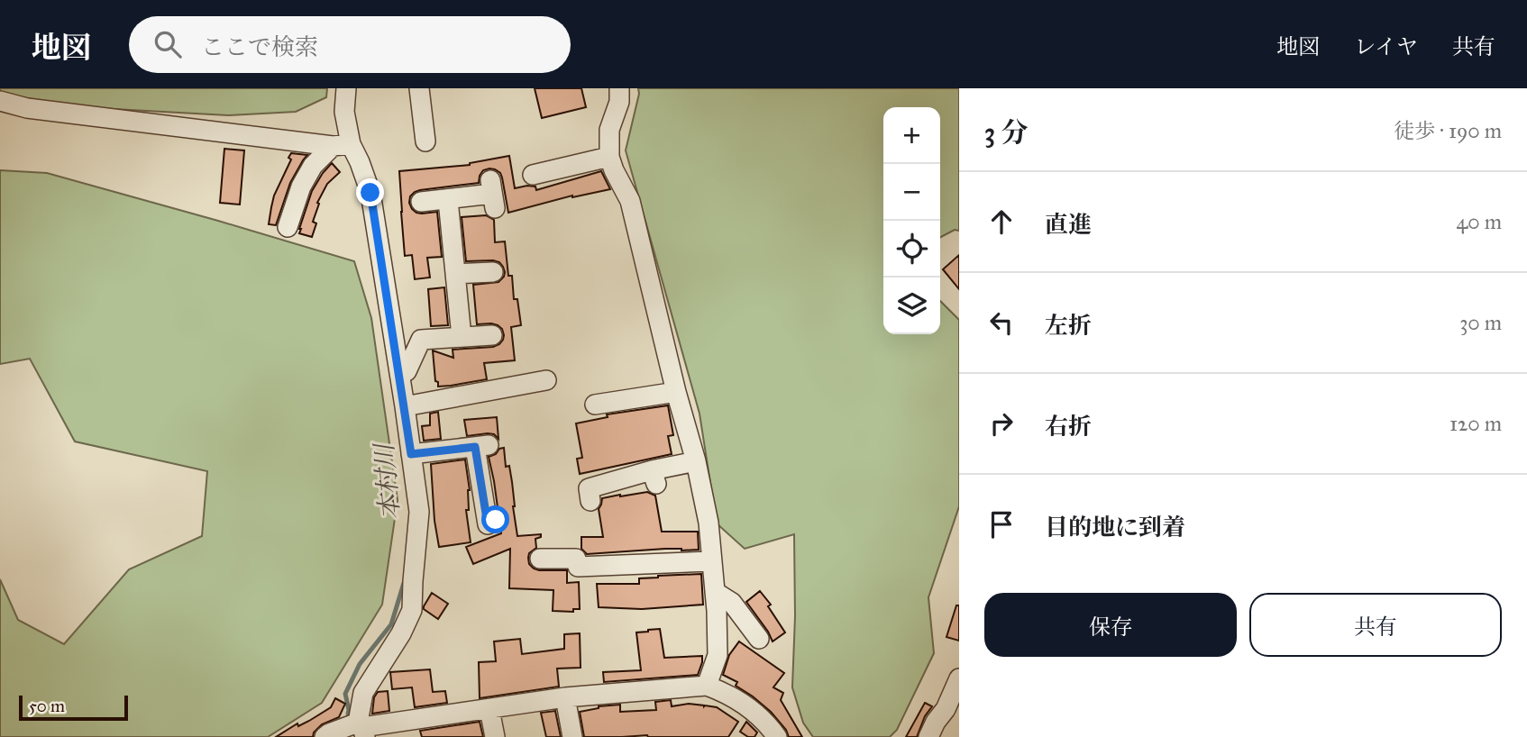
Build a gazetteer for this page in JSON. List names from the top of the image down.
{
  "water": ["本村川"],
  "scale_bar": "50 m",
  "page": {
    "header": "地図",
    "search": "ここで検索",
    "nav": ["地図", "レイヤ", "共有"],
    "heading": ["3 分", "徒歩 · 190 m"],
    "map_buttons": ["+", "−"],
    "list": [
      ["直進", "40 m"],
      ["左折", "30 m"],
      ["右折", "120 m"],
      "目的地に到着"
    ],
    "buttons": ["保存", "共有"],
    "scale": "50 m"
  }
}
